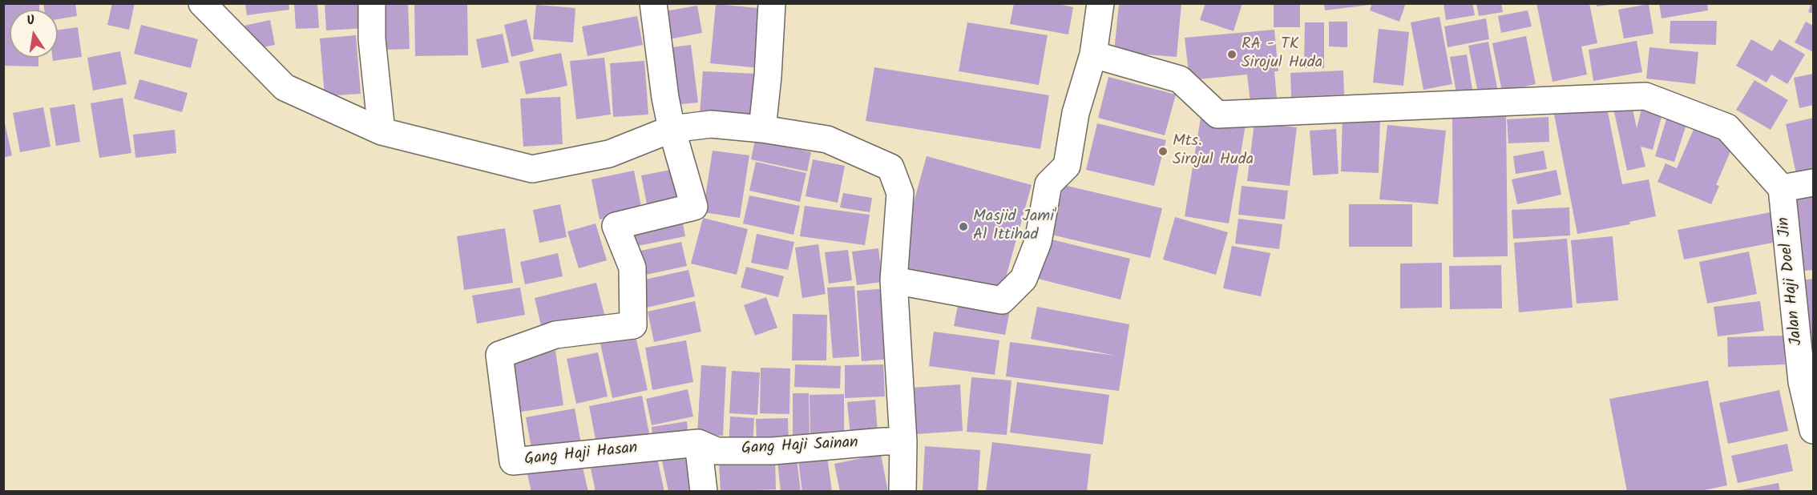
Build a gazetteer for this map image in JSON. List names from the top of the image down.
{
  "streets": {
    "street": ["Jalan Haji Doel Jin", "Gang Haji Sainan", "Gang Haji Hasan"]
  },
  "crossings": [
    ["Gang Haji Sainan", "Gang Haji Hasan"]
  ],
  "places": ["RA - TK Sirojul Huda", "Mts. Sirojul Huda", "Masjid Jami' Al Ittihad"],
  "north": "top"
}
